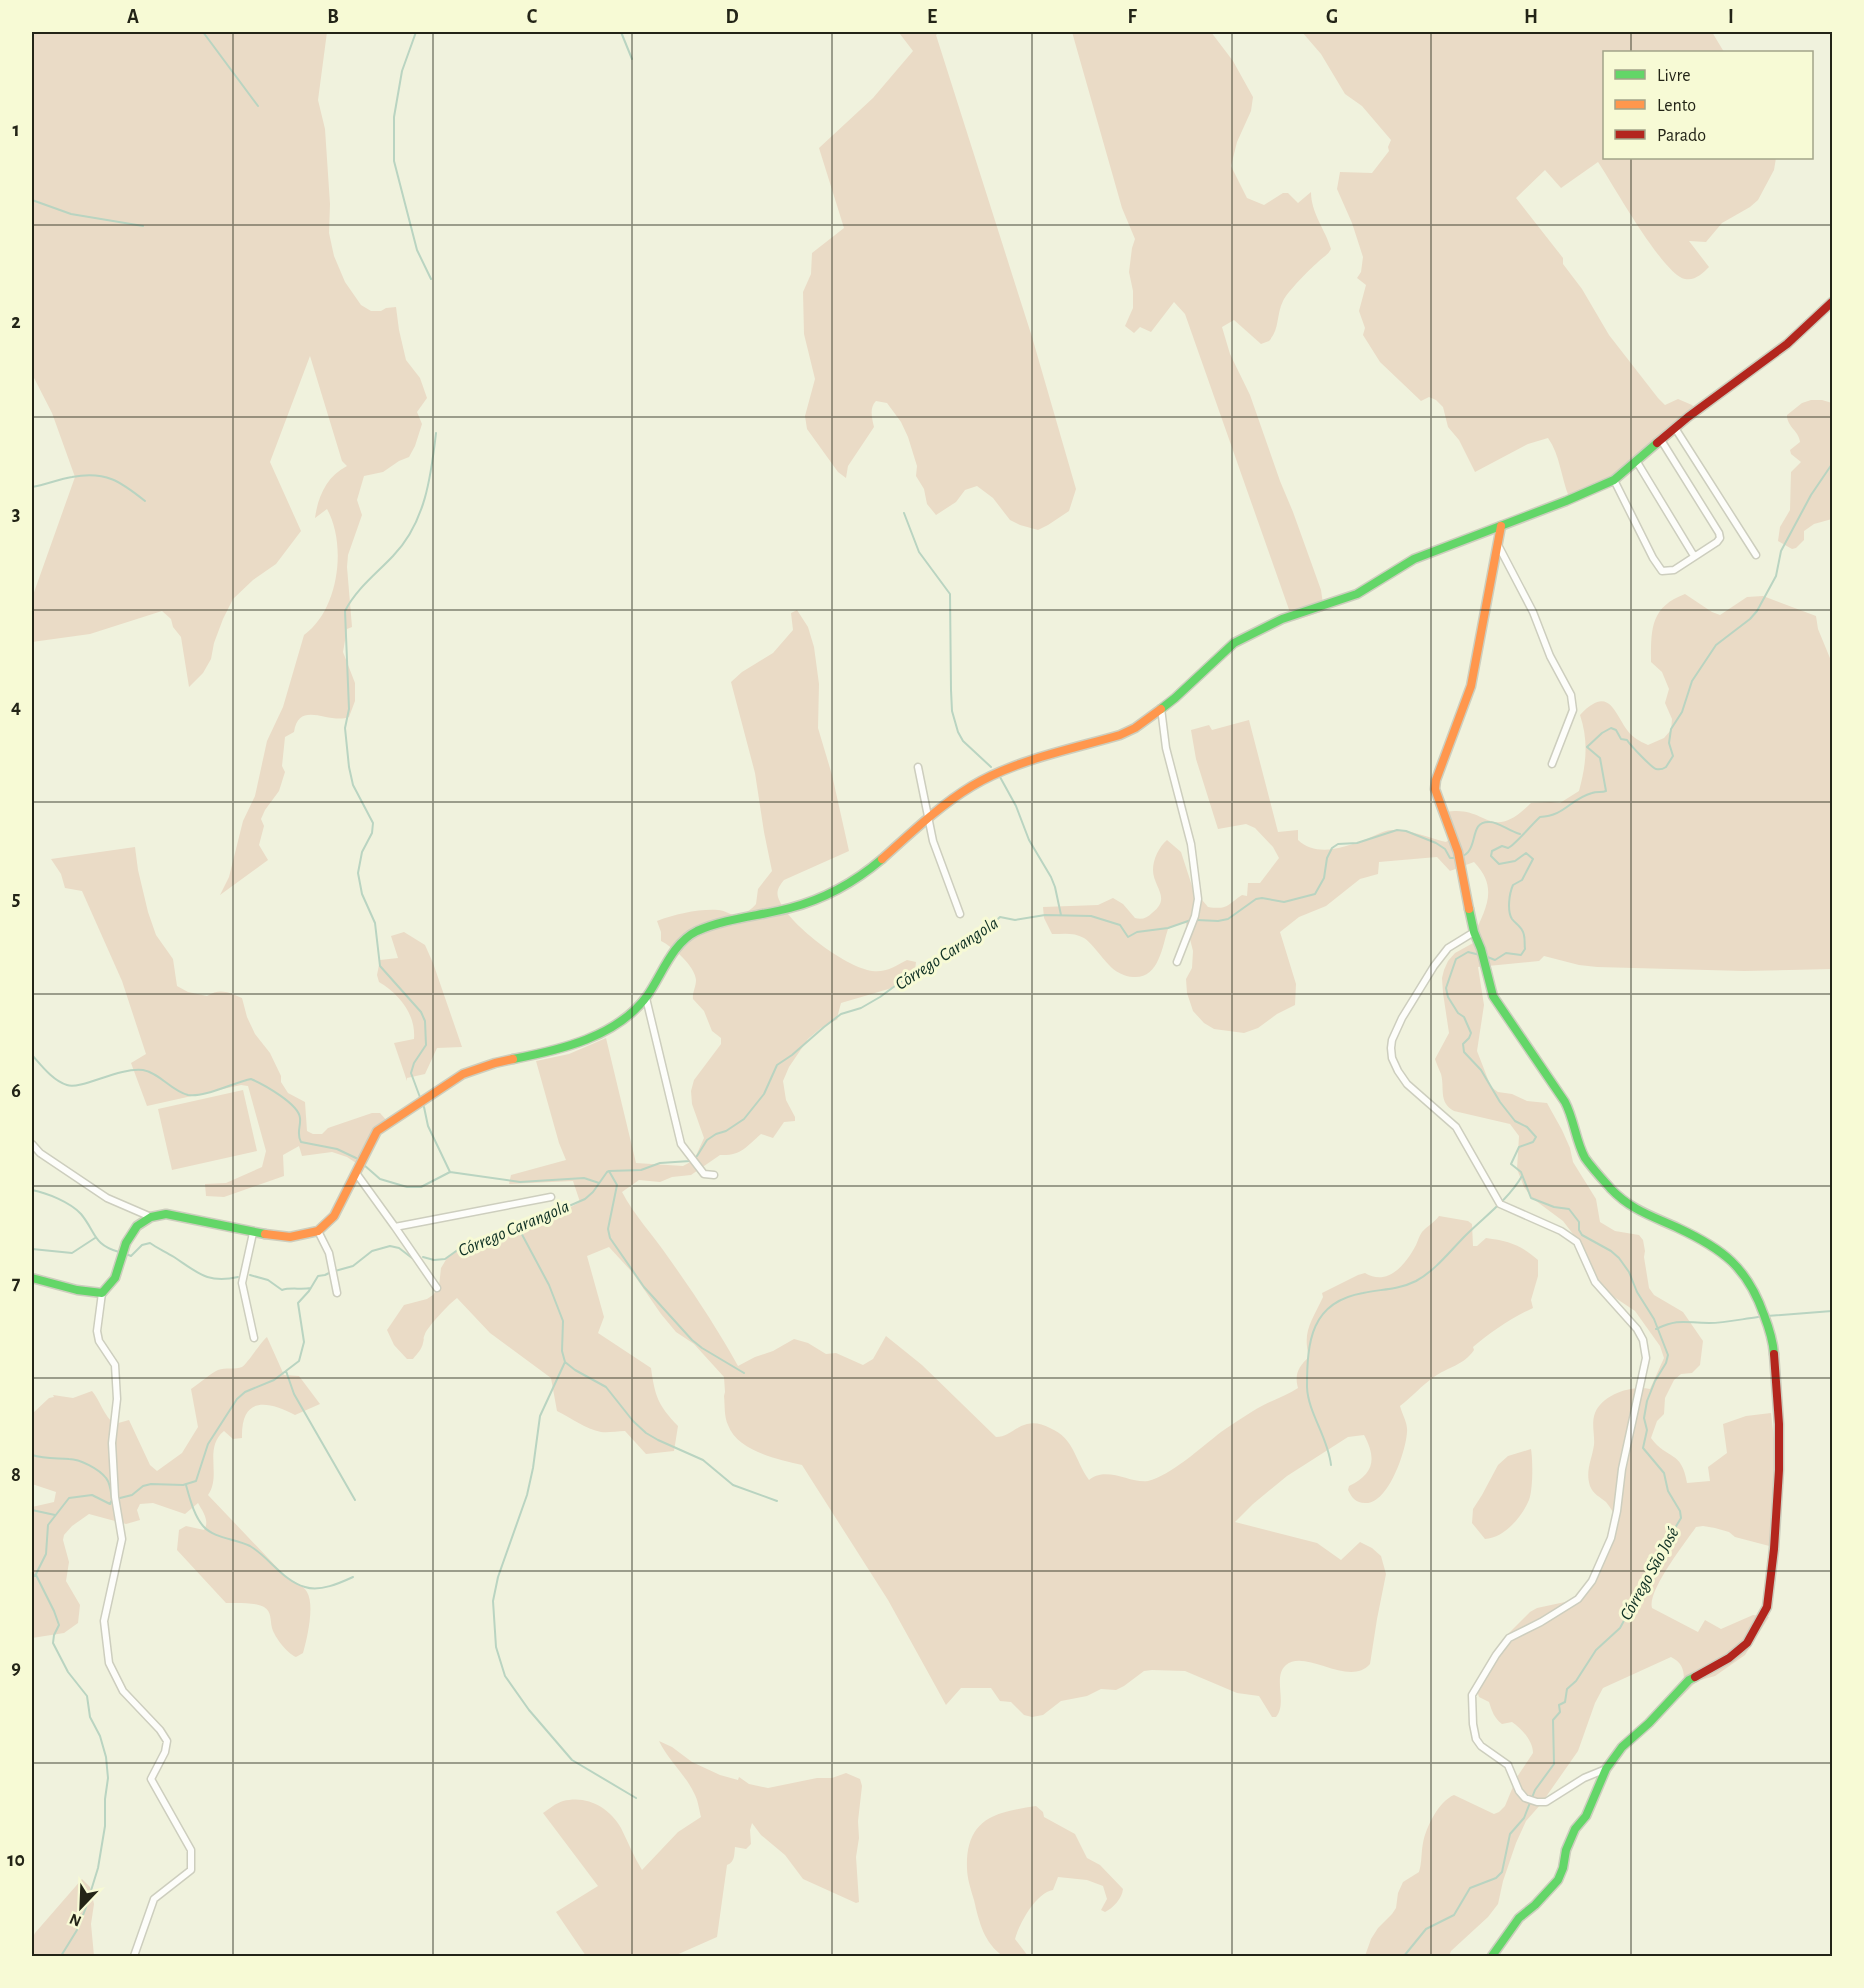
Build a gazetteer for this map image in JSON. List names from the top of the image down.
{
  "water": ["Córrego Carangola", "Córrego São José"],
  "legend": ["Livre", "Lento", "Parado"],
  "north": "bottom left",
  "grid": {
    "columns": [
      "A",
      "B",
      "C",
      "D",
      "E",
      "F",
      "G",
      "H",
      "I"
    ],
    "rows": [
      "1",
      "2",
      "3",
      "4",
      "5",
      "6",
      "7",
      "8",
      "9",
      "10"
    ]
  }
}
